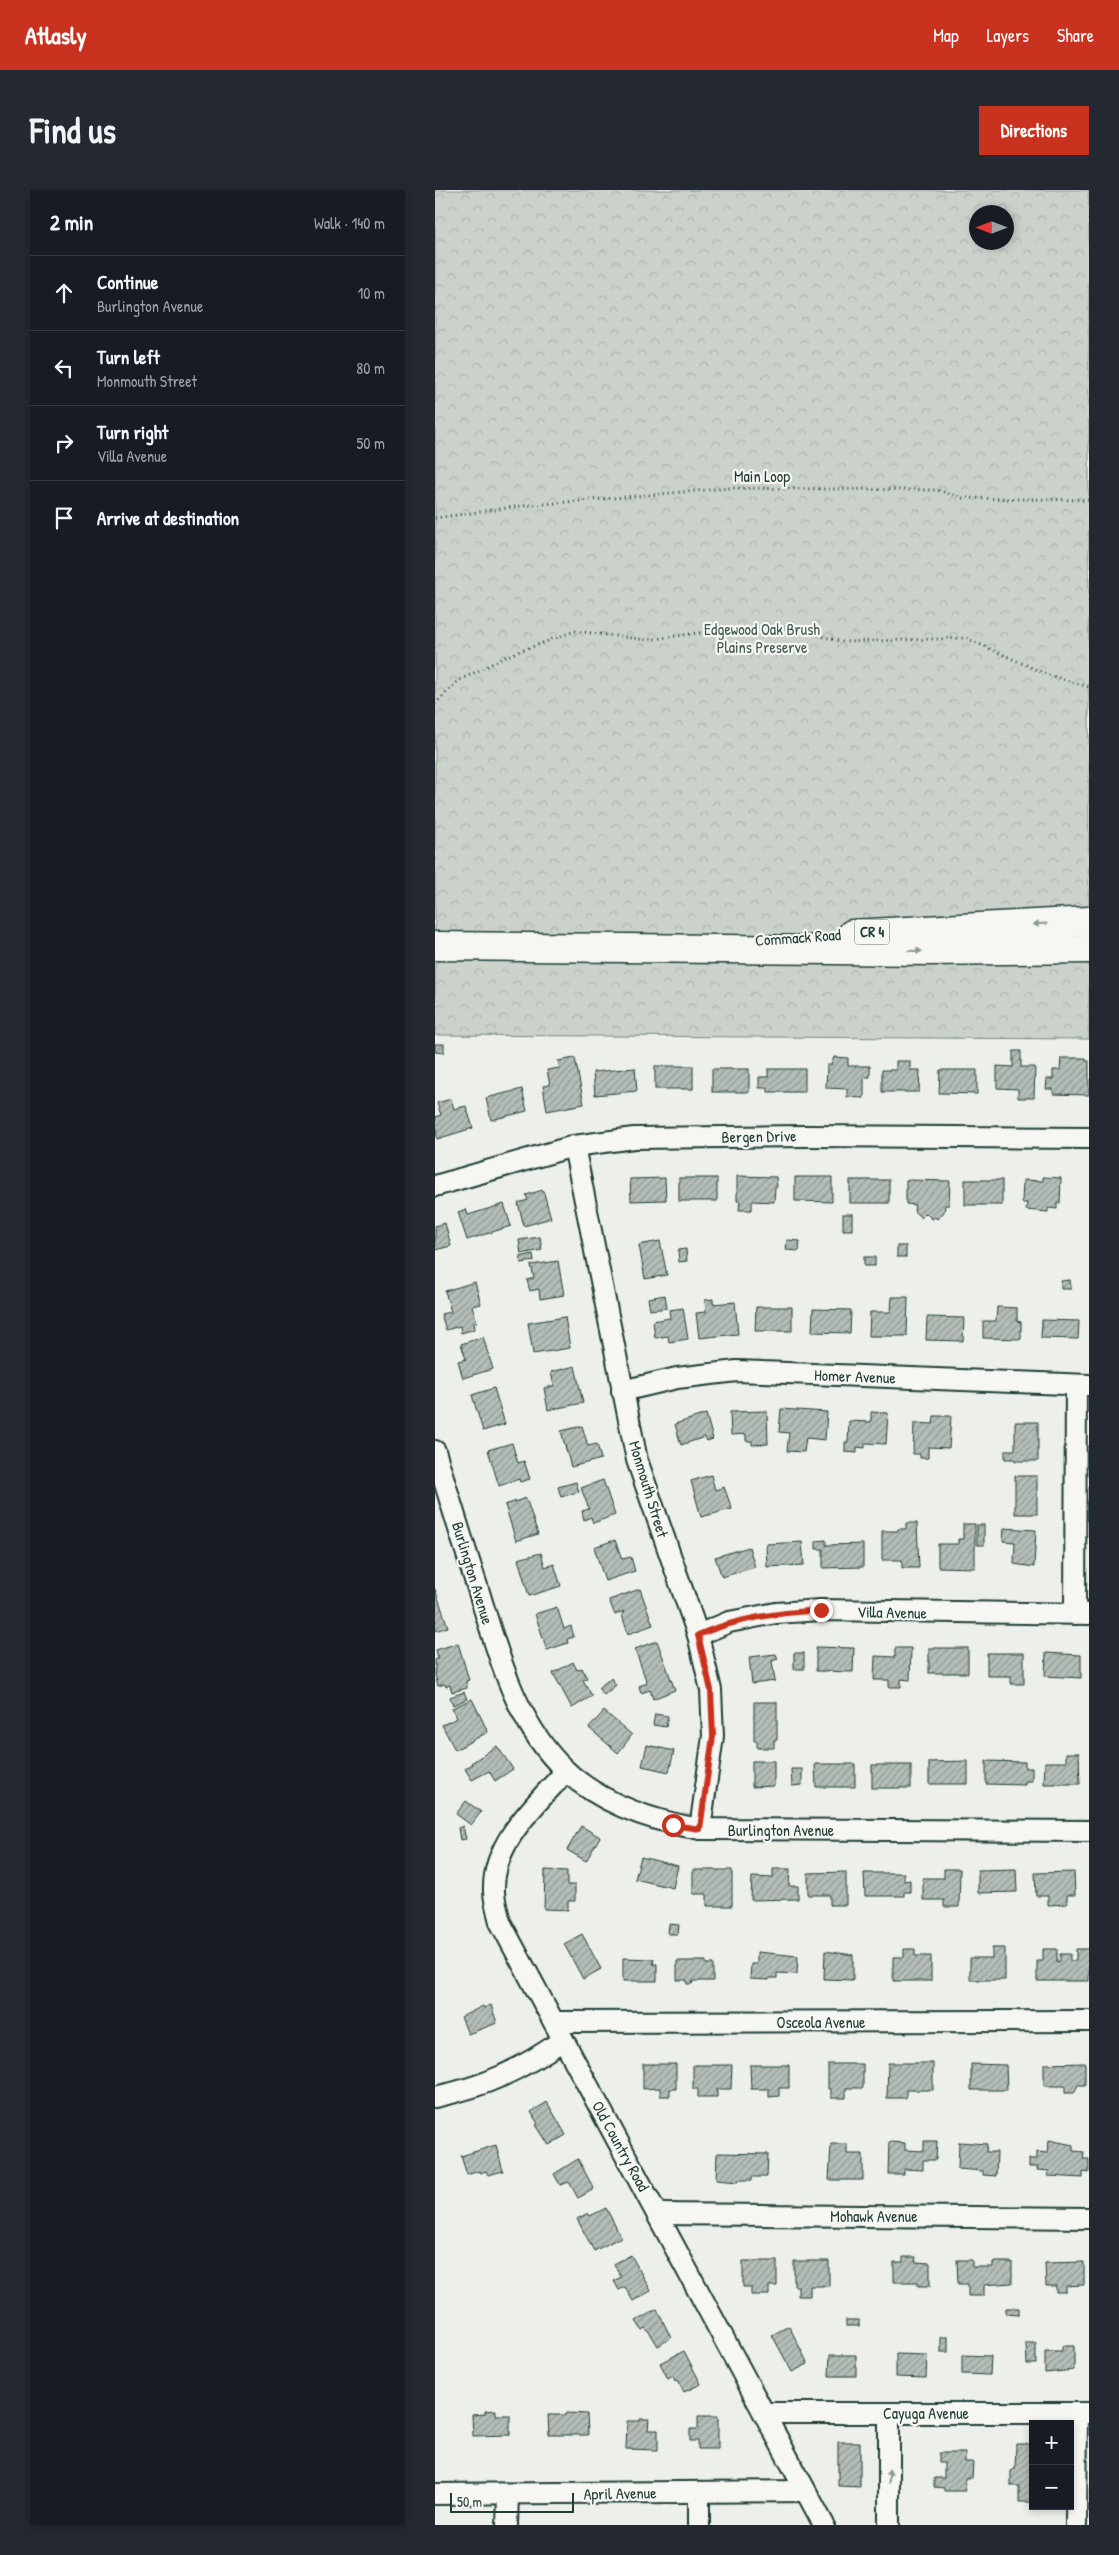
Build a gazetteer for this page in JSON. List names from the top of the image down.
{
  "streets": {
    "main road": ["CR 4", "Commack Road"],
    "street": [
      "Bergen Drive",
      "Homer Avenue",
      "Monmouth Street",
      "Burlington Avenue",
      "Villa Avenue",
      "Osceola Avenue",
      "Old Country Road",
      "Mohawk Avenue",
      "Cayuga Avenue",
      "April Avenue"
    ],
    "path": ["Main Loop"]
  },
  "crossings": [
    ["Bergen Drive", "Monmouth Street"],
    ["Homer Avenue", "Monmouth Street"],
    ["Monmouth Street", "Burlington Avenue"],
    ["Monmouth Street", "Villa Avenue"],
    ["Burlington Avenue", "Old Country Road"],
    ["Osceola Avenue", "Old Country Road"],
    ["Old Country Road", "Mohawk Avenue"],
    ["Old Country Road", "Cayuga Avenue"],
    ["Old Country Road", "April Avenue"]
  ],
  "parks": ["Edgewood Oak Brush Plains Preserve"],
  "scale_bar": "50 m",
  "north": "left",
  "page": {
    "header": "Atlasly",
    "nav": ["Map", "Layers", "Share"],
    "buttons": "Directions",
    "title": "Find us",
    "heading": ["2 min", "Walk · 140 m"],
    "list": [
      ["Continue", "Burlington Avenue", "10 m"],
      ["Turn left", "Monmouth Street", "80 m"],
      ["Turn right", "Villa Avenue", "50 m"],
      "Arrive at destination"
    ],
    "map_buttons": ["+", "−"],
    "scale": "50 m"
  }
}
